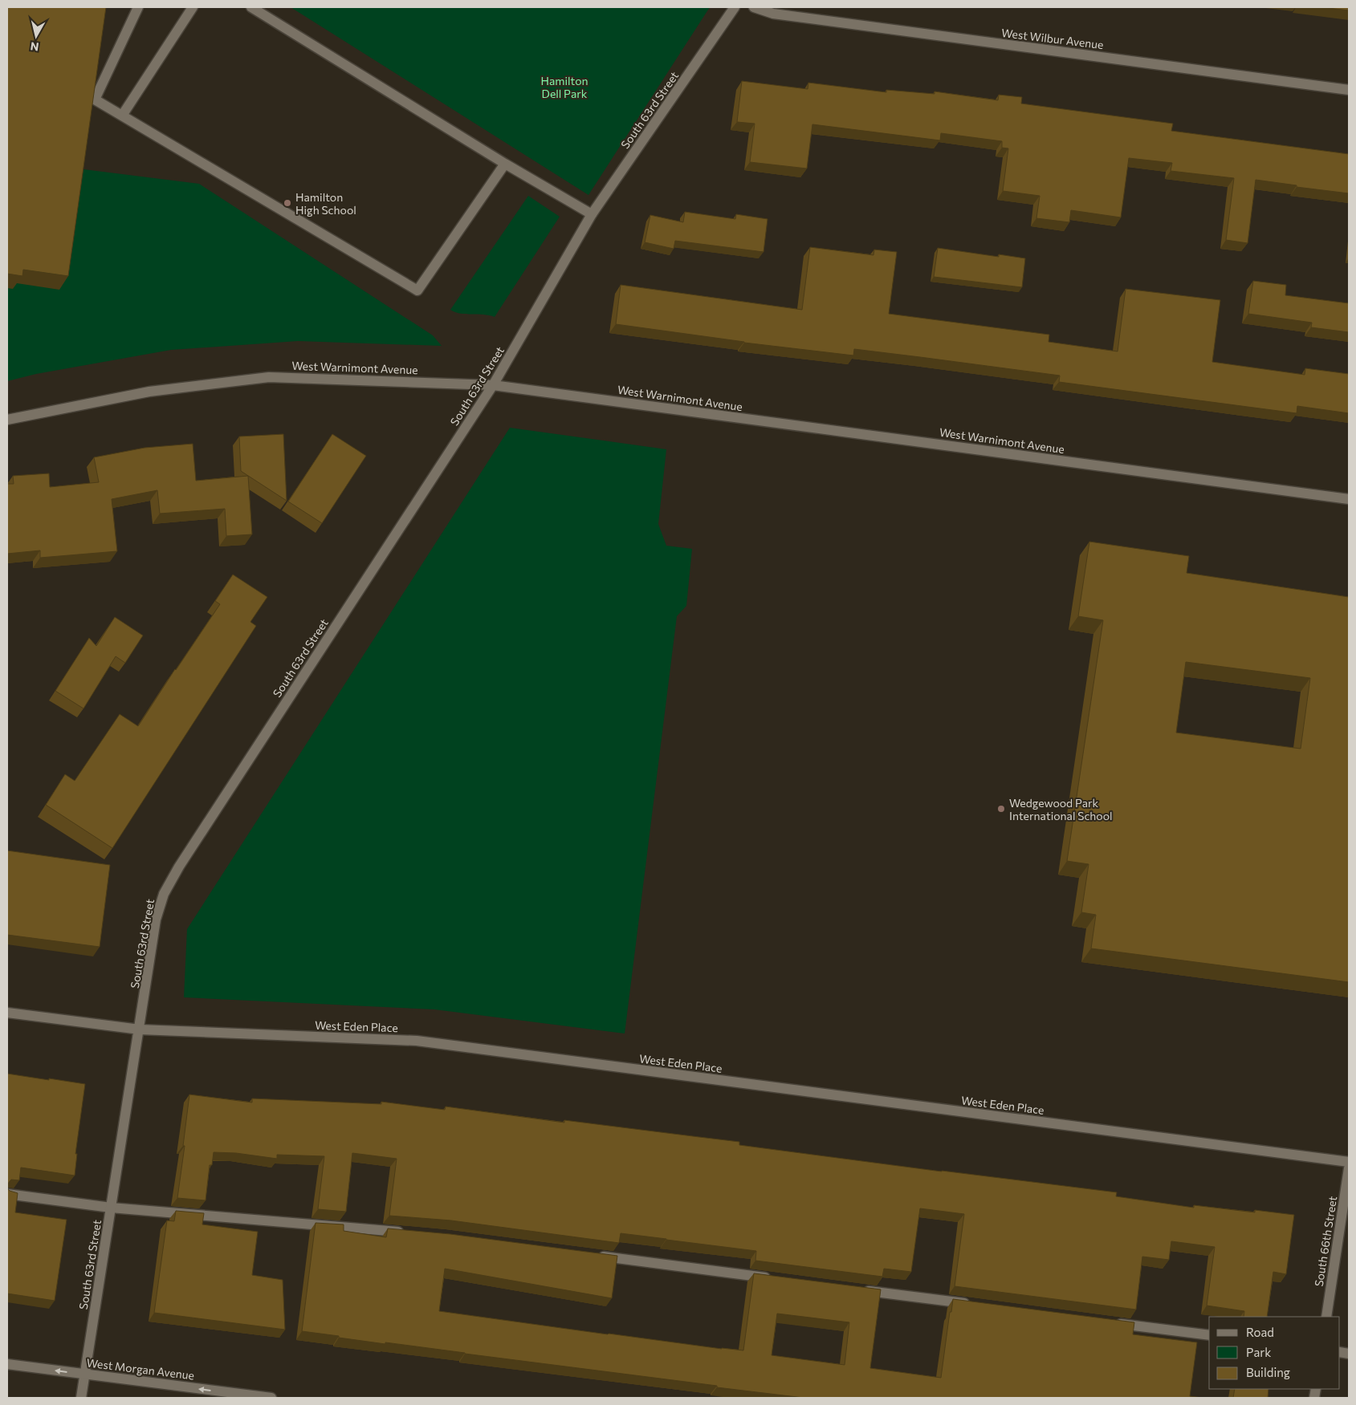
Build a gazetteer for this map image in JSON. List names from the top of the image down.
{
  "streets": {
    "street": [
      "West Wilbur Avenue",
      "South 63rd Street",
      "West Warnimont Avenue",
      "West Eden Place",
      "South 66th Street",
      "West Morgan Avenue"
    ]
  },
  "crossings": [
    ["South 63rd Street", "West Warnimont Avenue"],
    ["South 63rd Street", "West Eden Place"],
    ["South 63rd Street", "West Morgan Avenue"]
  ],
  "one_way": ["West Morgan Avenue"],
  "parks": ["Hamilton Dell Park"],
  "places": ["Hamilton High School", "Wedgewood Park International School"],
  "legend": ["Road", "Park", "Building"],
  "north": "bottom"
}
